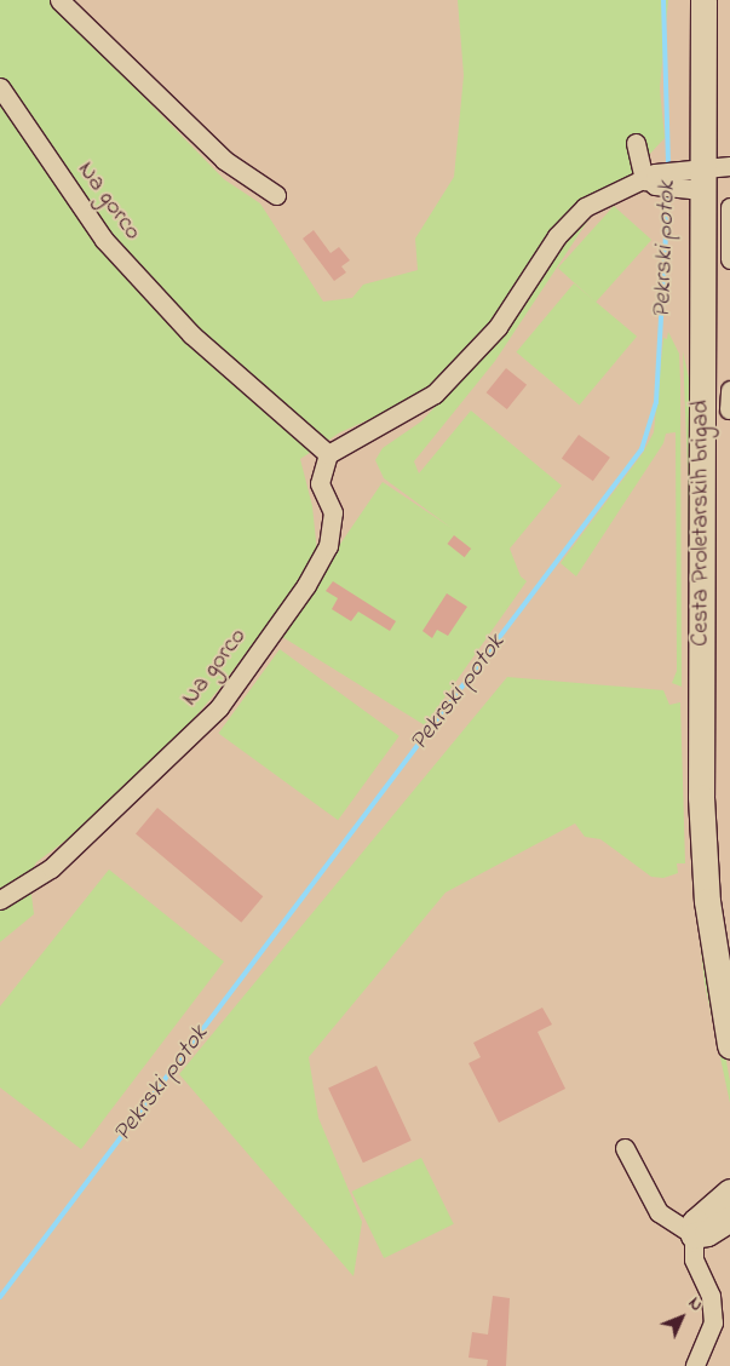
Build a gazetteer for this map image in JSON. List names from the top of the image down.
{
  "streets": {
    "main road": ["Cesta Proletarskih brigad"],
    "street": ["Na gorco"]
  },
  "water": ["Pekrski potok"],
  "north": "top right"
}
